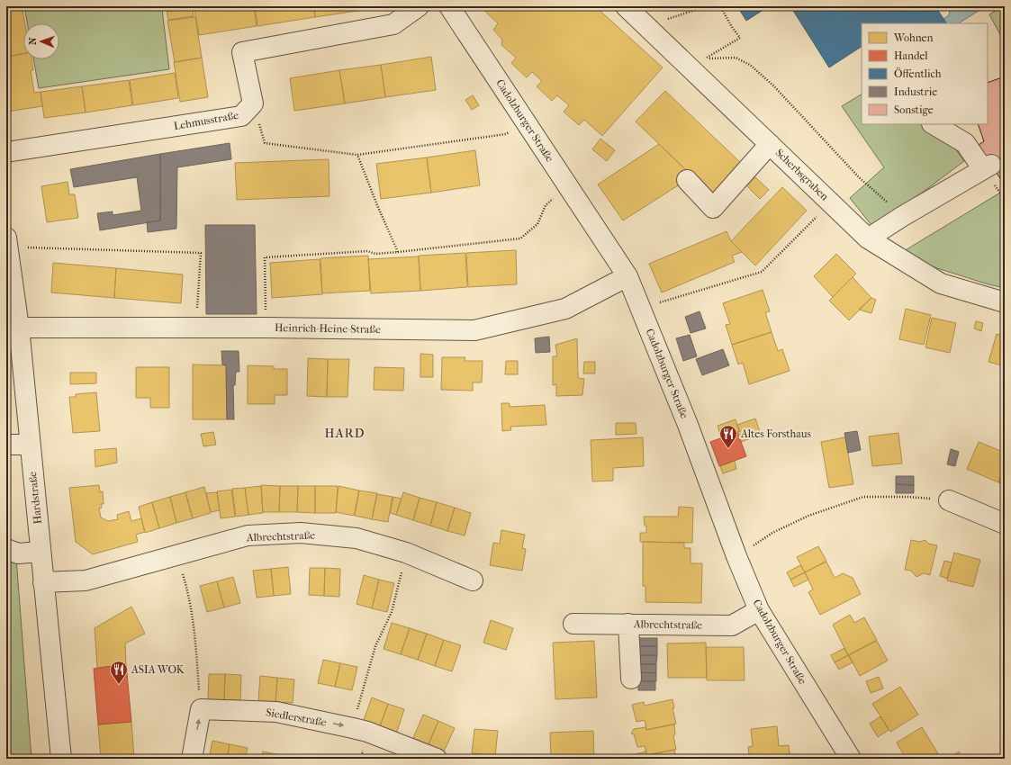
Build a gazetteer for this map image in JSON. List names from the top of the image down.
{
  "streets": {
    "street": [
      "Lehmusstraße",
      "Cadolzburger Straße",
      "Scherbsgraben",
      "Heinrich-Heine-Straße",
      "Hardstraße",
      "Albrechtstraße",
      "Siedlerstraße"
    ]
  },
  "crossings": [
    ["Cadolzburger Straße", "Heinrich-Heine-Straße"],
    ["Cadolzburger Straße", "Albrechtstraße"],
    ["Heinrich-Heine-Straße", "Hardstraße"],
    ["Hardstraße", "Albrechtstraße"]
  ],
  "one_way": ["Siedlerstraße"],
  "districts": ["HARD"],
  "places": {
    "restaurant": ["Altes Forsthaus", "ASIA WOK"]
  },
  "legend": [
    "Wohnen",
    "Handel",
    "Öffentlich",
    "Industrie",
    "Sonstige"
  ],
  "north": "left"
}
